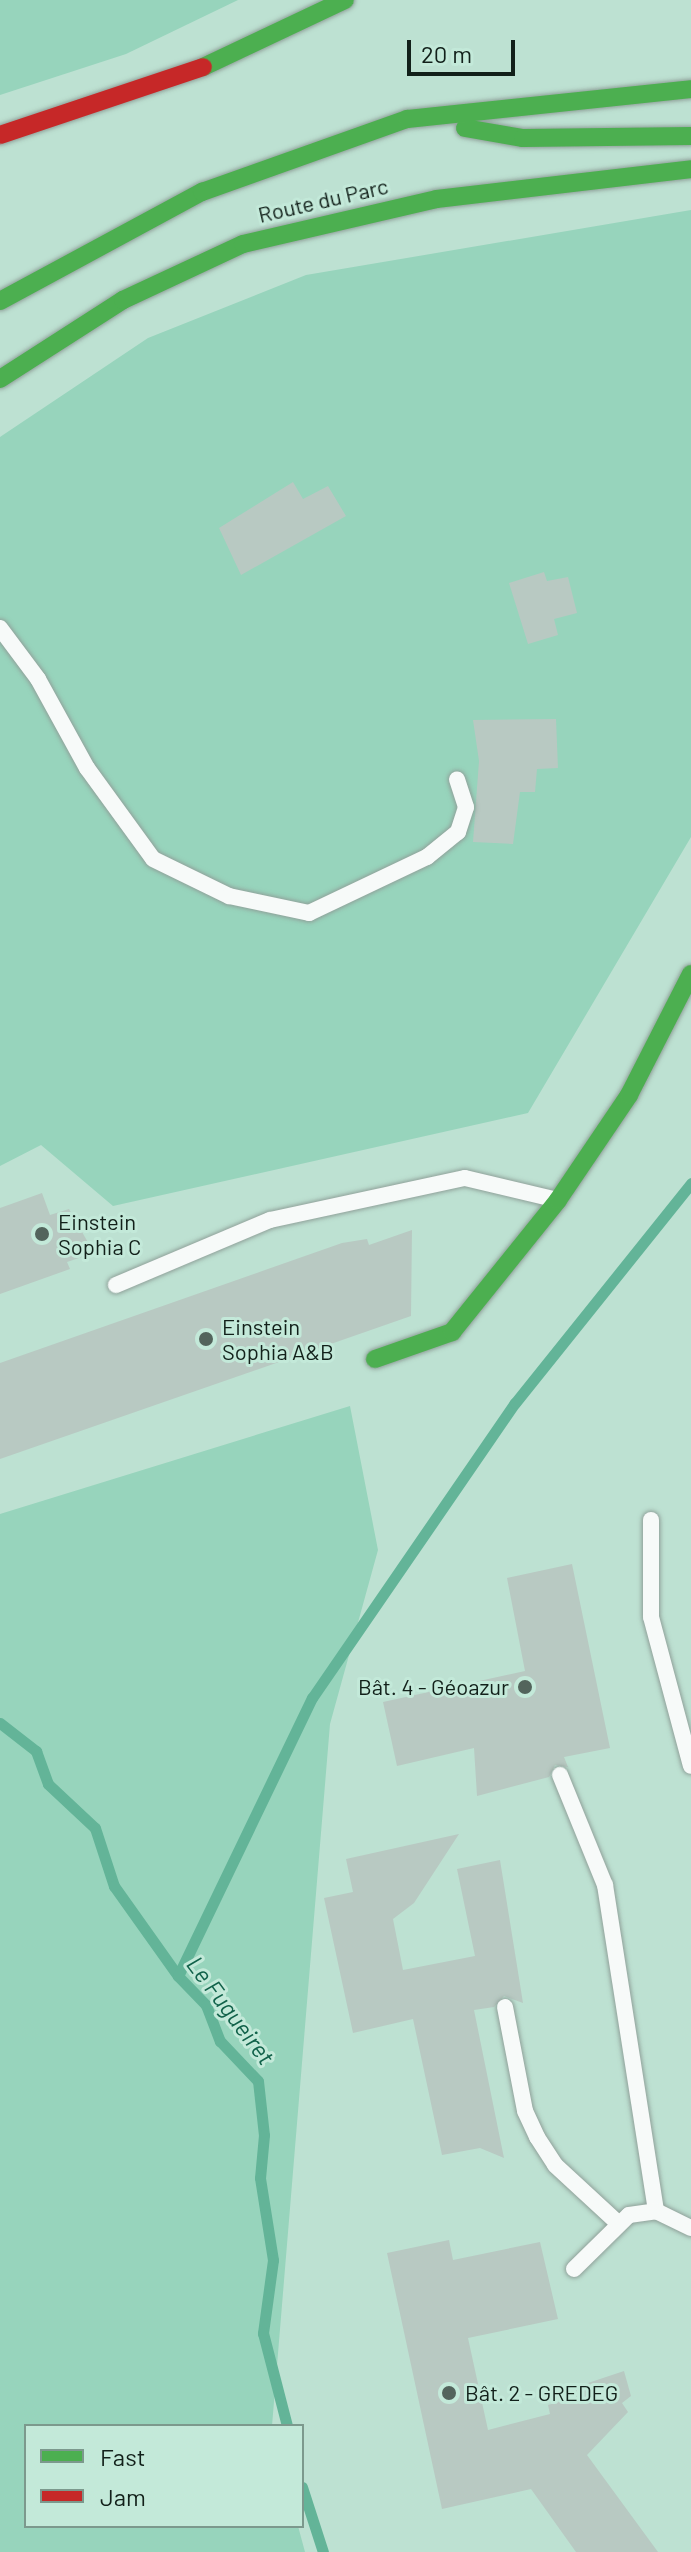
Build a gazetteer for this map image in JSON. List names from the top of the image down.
{
  "streets": {
    "street": ["Route du Parc"]
  },
  "water": ["Le Fugueiret"],
  "places": [
    "Einstein Sophia C",
    "Einstein Sophia A&B",
    "Bât. 4 - Géoazur",
    "Bât. 2 - GREDEG"
  ],
  "legend": ["Fast", "Jam"],
  "scale_bar": "20 m"
}
